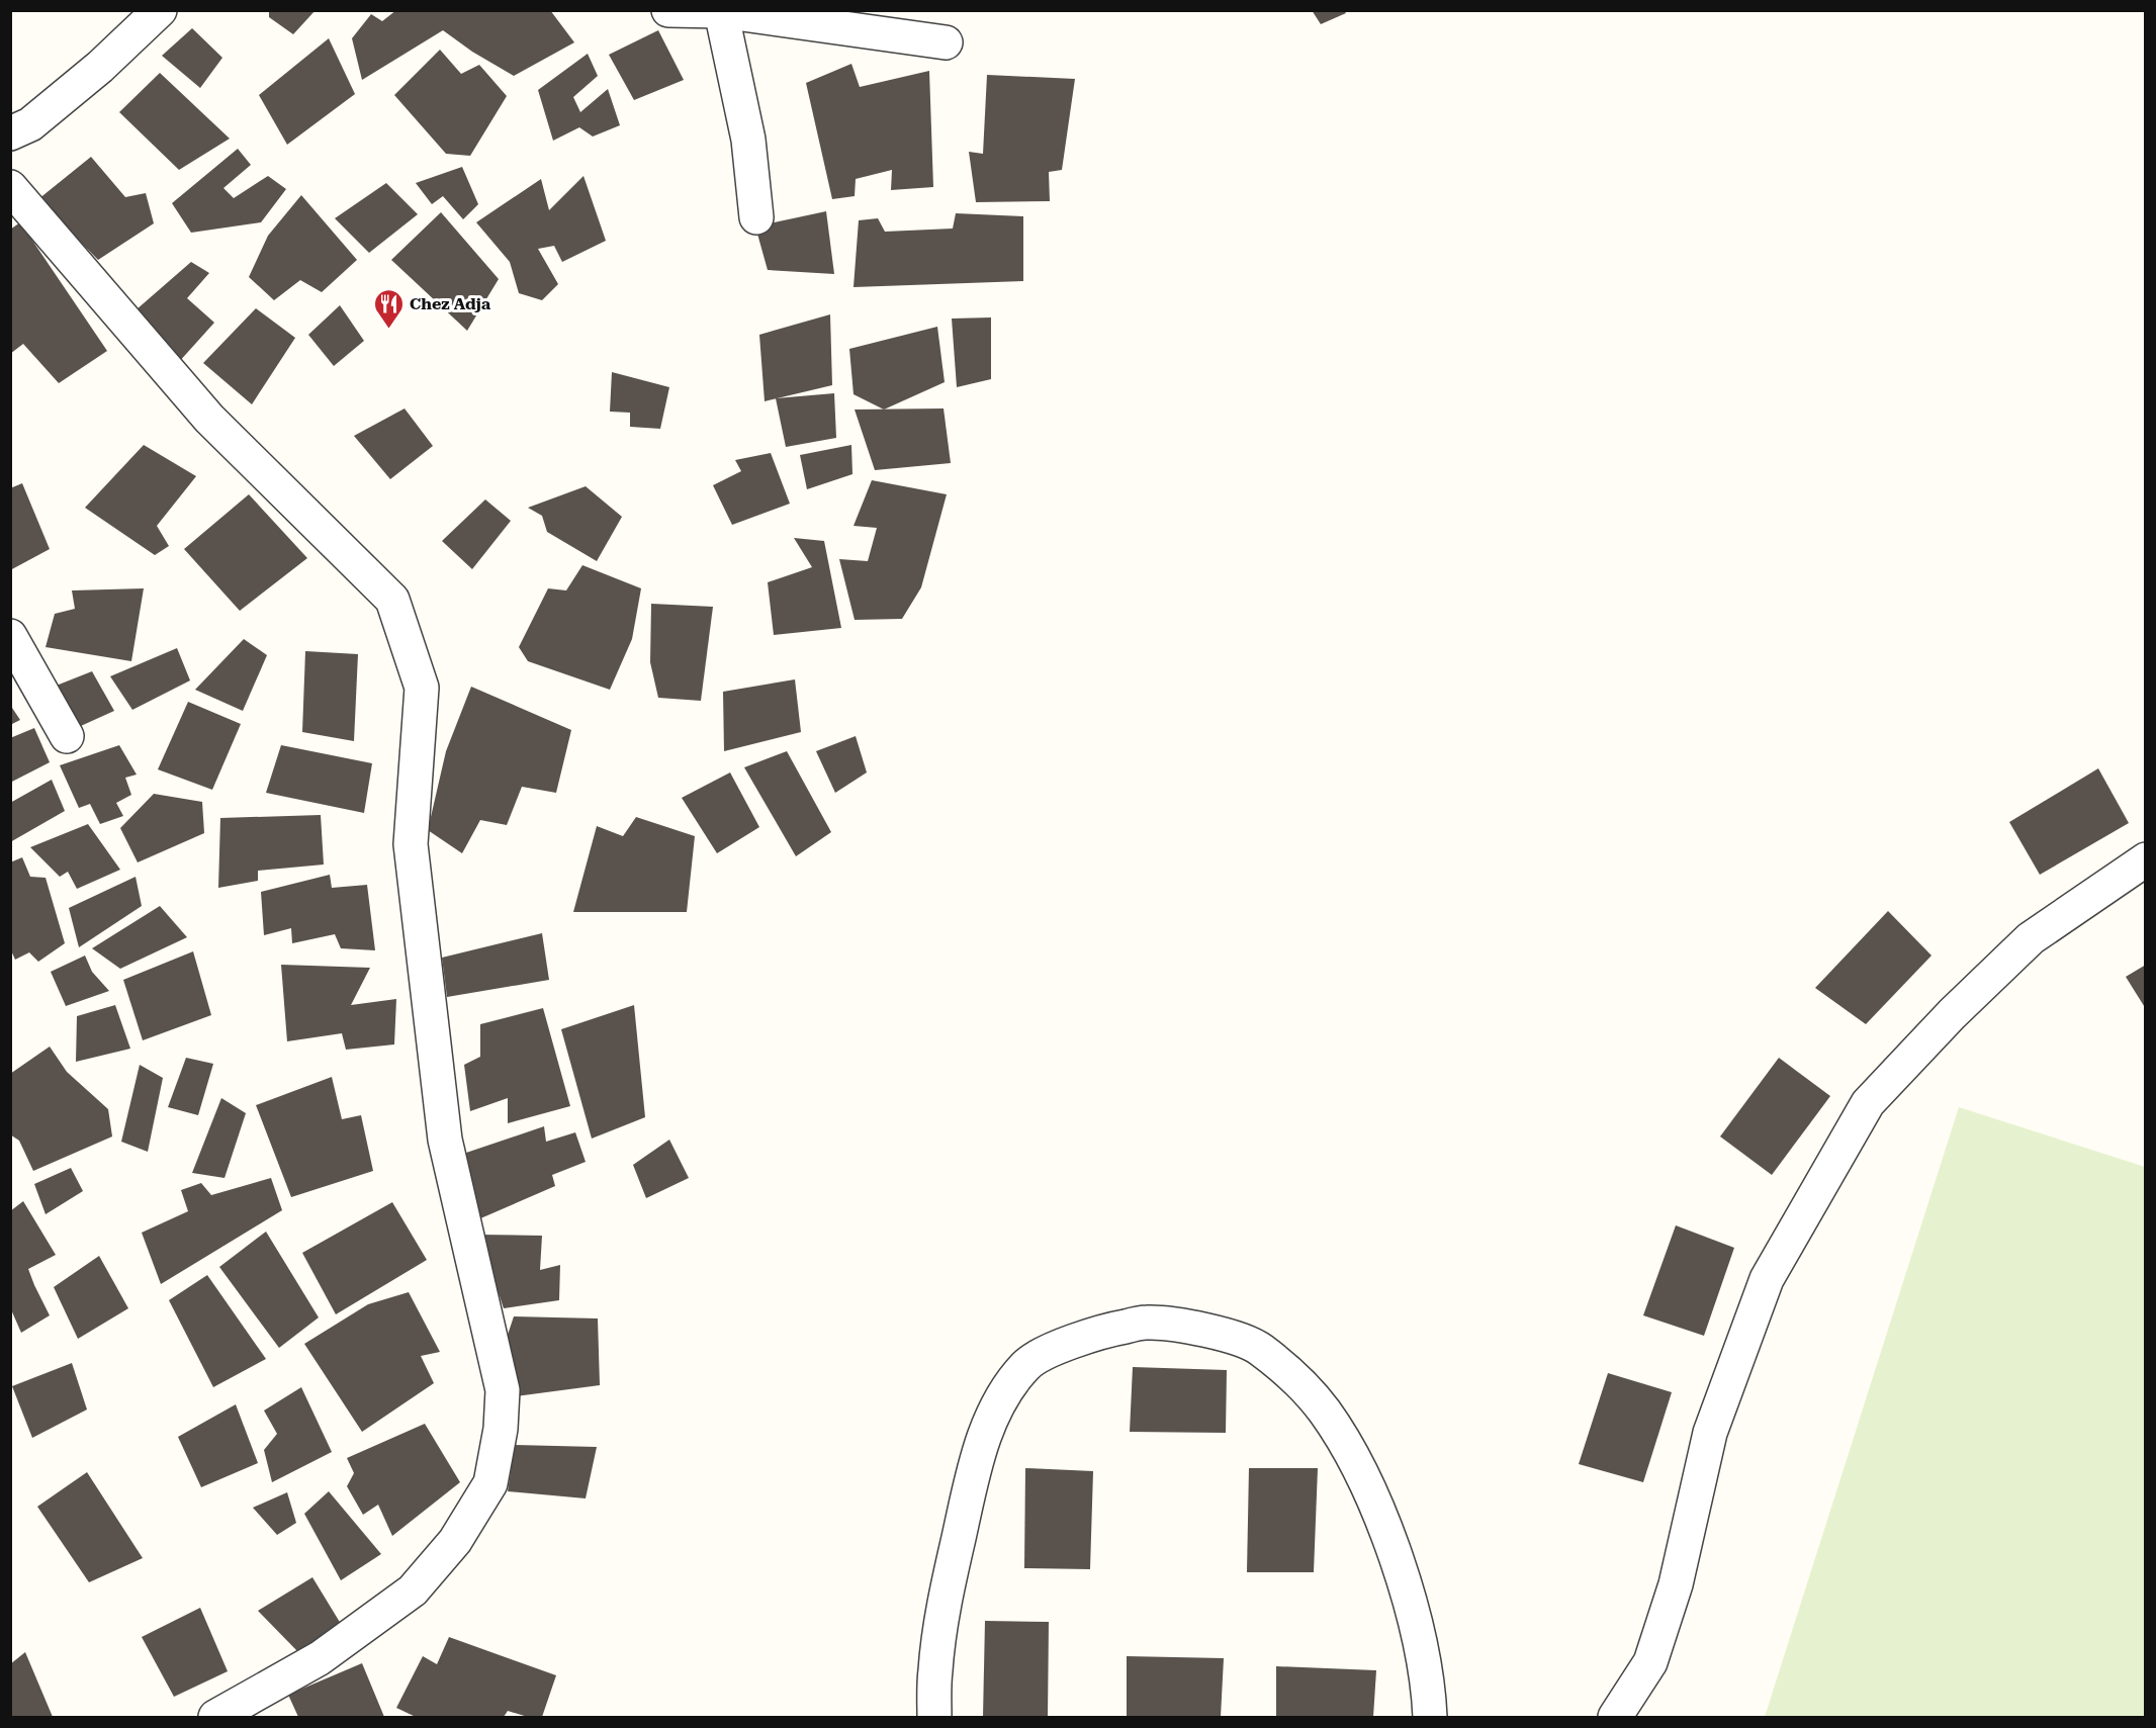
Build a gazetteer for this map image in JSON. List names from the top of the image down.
{
  "places": {
    "restaurant": ["Chez Adja"]
  }
}
